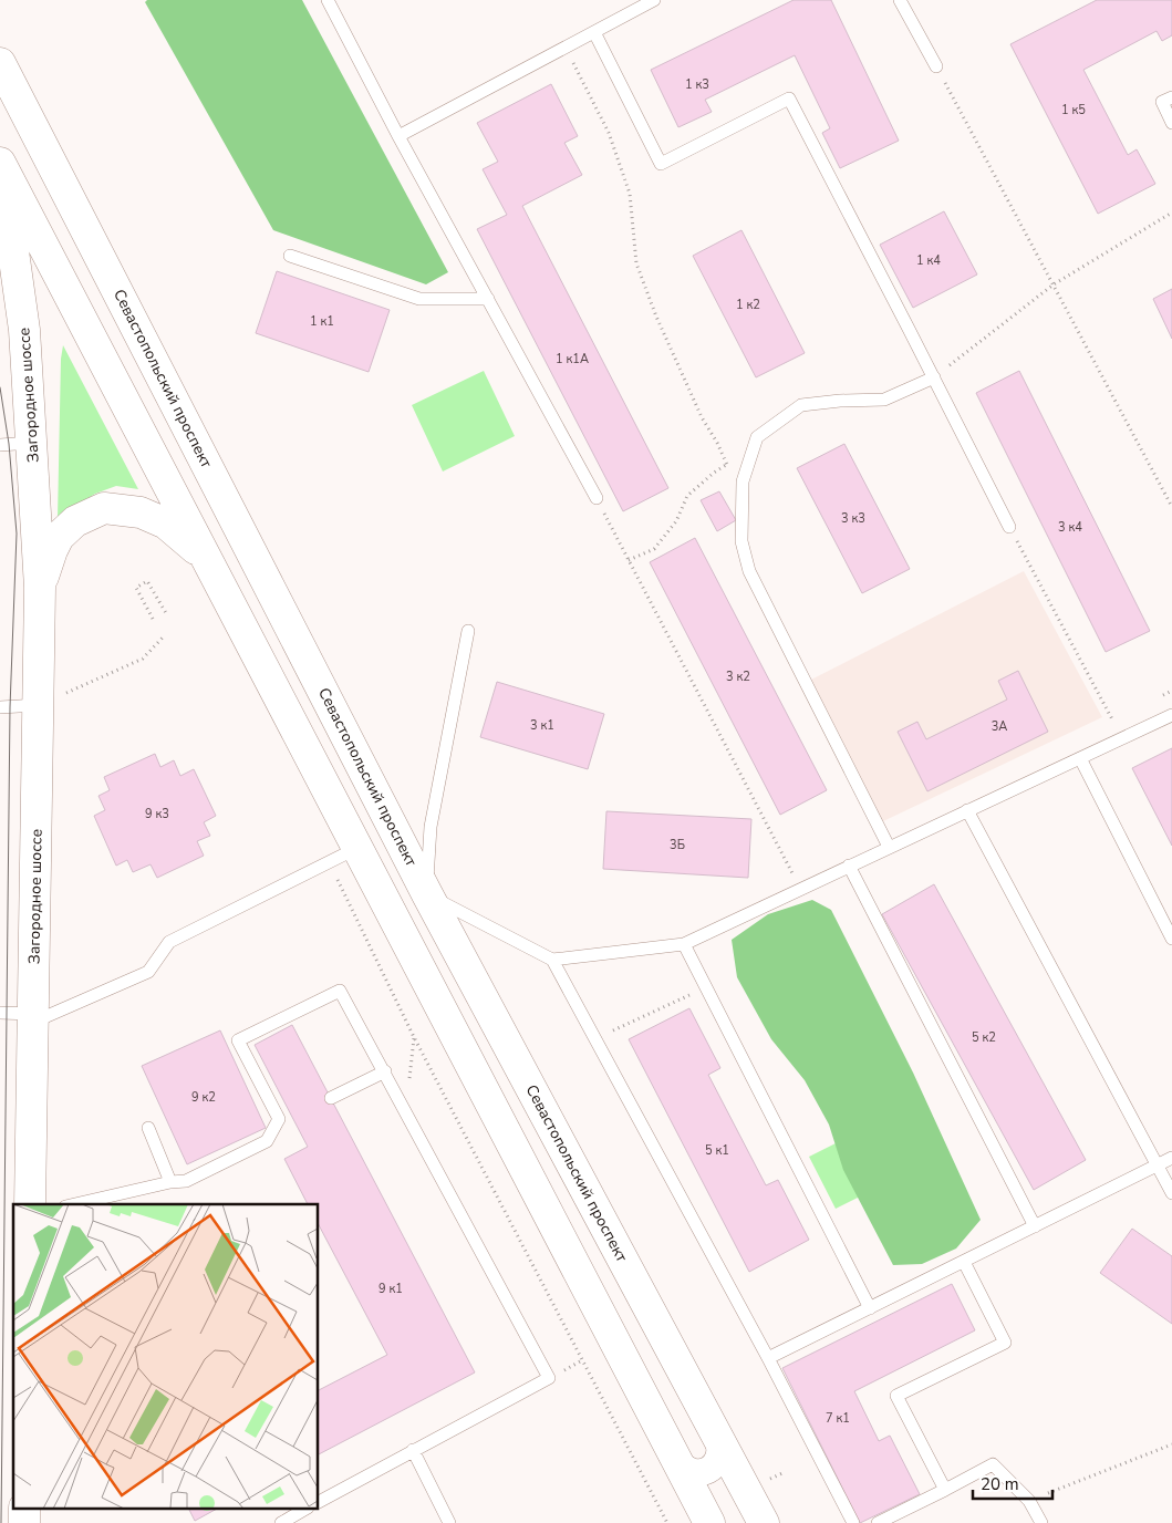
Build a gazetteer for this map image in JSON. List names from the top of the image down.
{
  "streets": {
    "main road": ["Севастопольский проспект", "Загородное шоссе"]
  },
  "house_numbers": [
    "1 к3",
    "1 к5",
    "1 к4",
    "1 к2",
    "1 к1",
    "1 к1А",
    "3 к3",
    "3 к4",
    "3 к2",
    "3 к1",
    "3А",
    "9 к3",
    "3Б",
    "5 к2",
    "9 к2",
    "5 к1",
    "9 к1",
    "7 к1"
  ],
  "scale_bar": "20 m"
}
